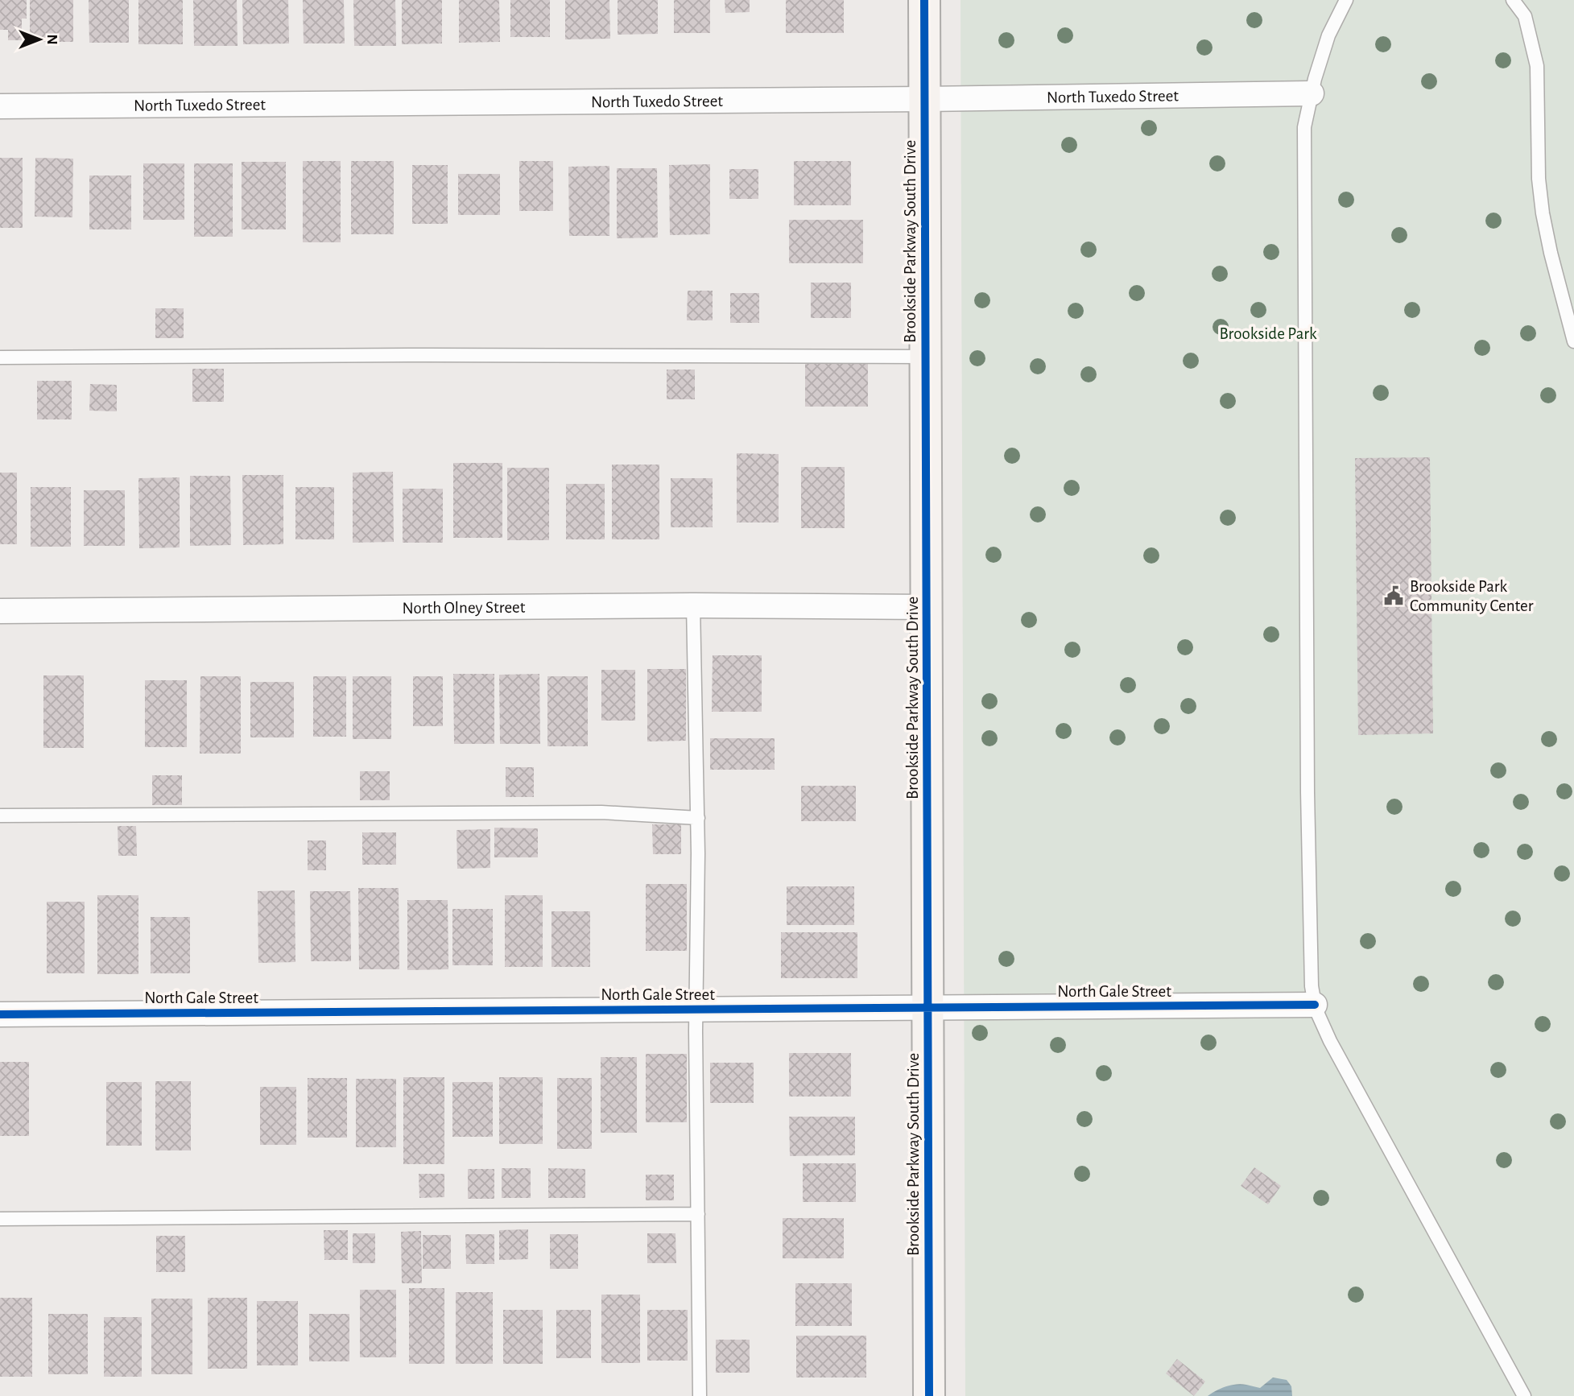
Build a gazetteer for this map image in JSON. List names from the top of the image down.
{
  "streets": {
    "main road": ["Brookside Parkway South Drive"],
    "street": ["North Tuxedo Street", "North Olney Street", "North Gale Street"]
  },
  "crossings": [
    ["North Tuxedo Street", "Brookside Parkway South Drive"],
    ["Brookside Parkway South Drive", "North Olney Street"],
    ["Brookside Parkway South Drive", "North Gale Street"]
  ],
  "parks": ["Brookside Park"],
  "places": {
    "public building": ["Brookside Park Community Center"]
  },
  "north": "right"
}
